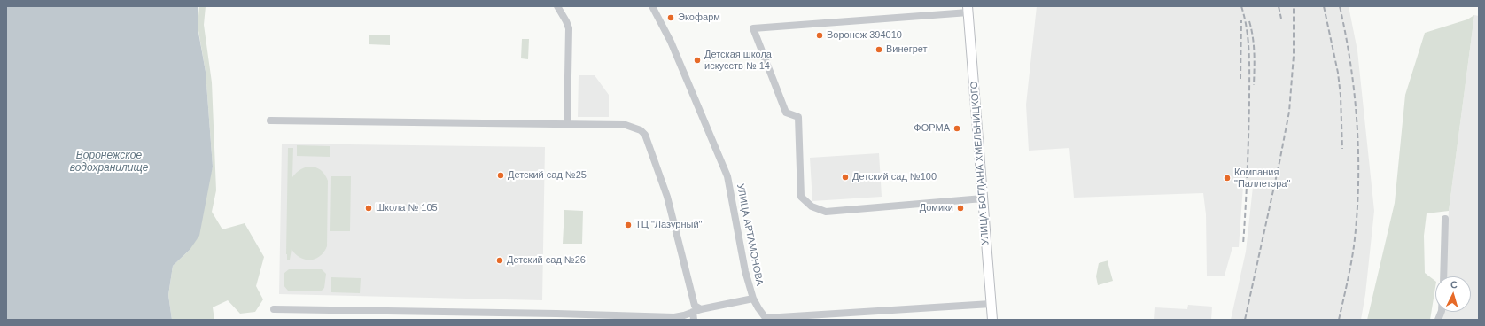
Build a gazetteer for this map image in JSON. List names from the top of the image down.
{
  "streets": {
    "main road": ["УЛИЦА БОГДАНА ХМЕЛЬНИЦКОГО"],
    "street": ["УЛИЦА АРТАМОНОВА"]
  },
  "crossings": [
    ["УЛИЦА БОГДАНА ХМЕЛЬНИЦКОГО", "УЛИЦА АРТАМОНОВА"]
  ],
  "water": ["Воронежское водохранилище"],
  "places": [
    "Экофарм",
    "Воронеж 394010",
    "Винегрет",
    "Детская школа искусств № 14",
    "ФОРМА",
    "Детский сад №25",
    "Детский сад №100",
    "Компания \"Паллетэра\"",
    "Школа № 105",
    "Домики",
    "ТЦ \"Лазурный\"",
    "Детский сад №26"
  ],
  "north": "top"
}
